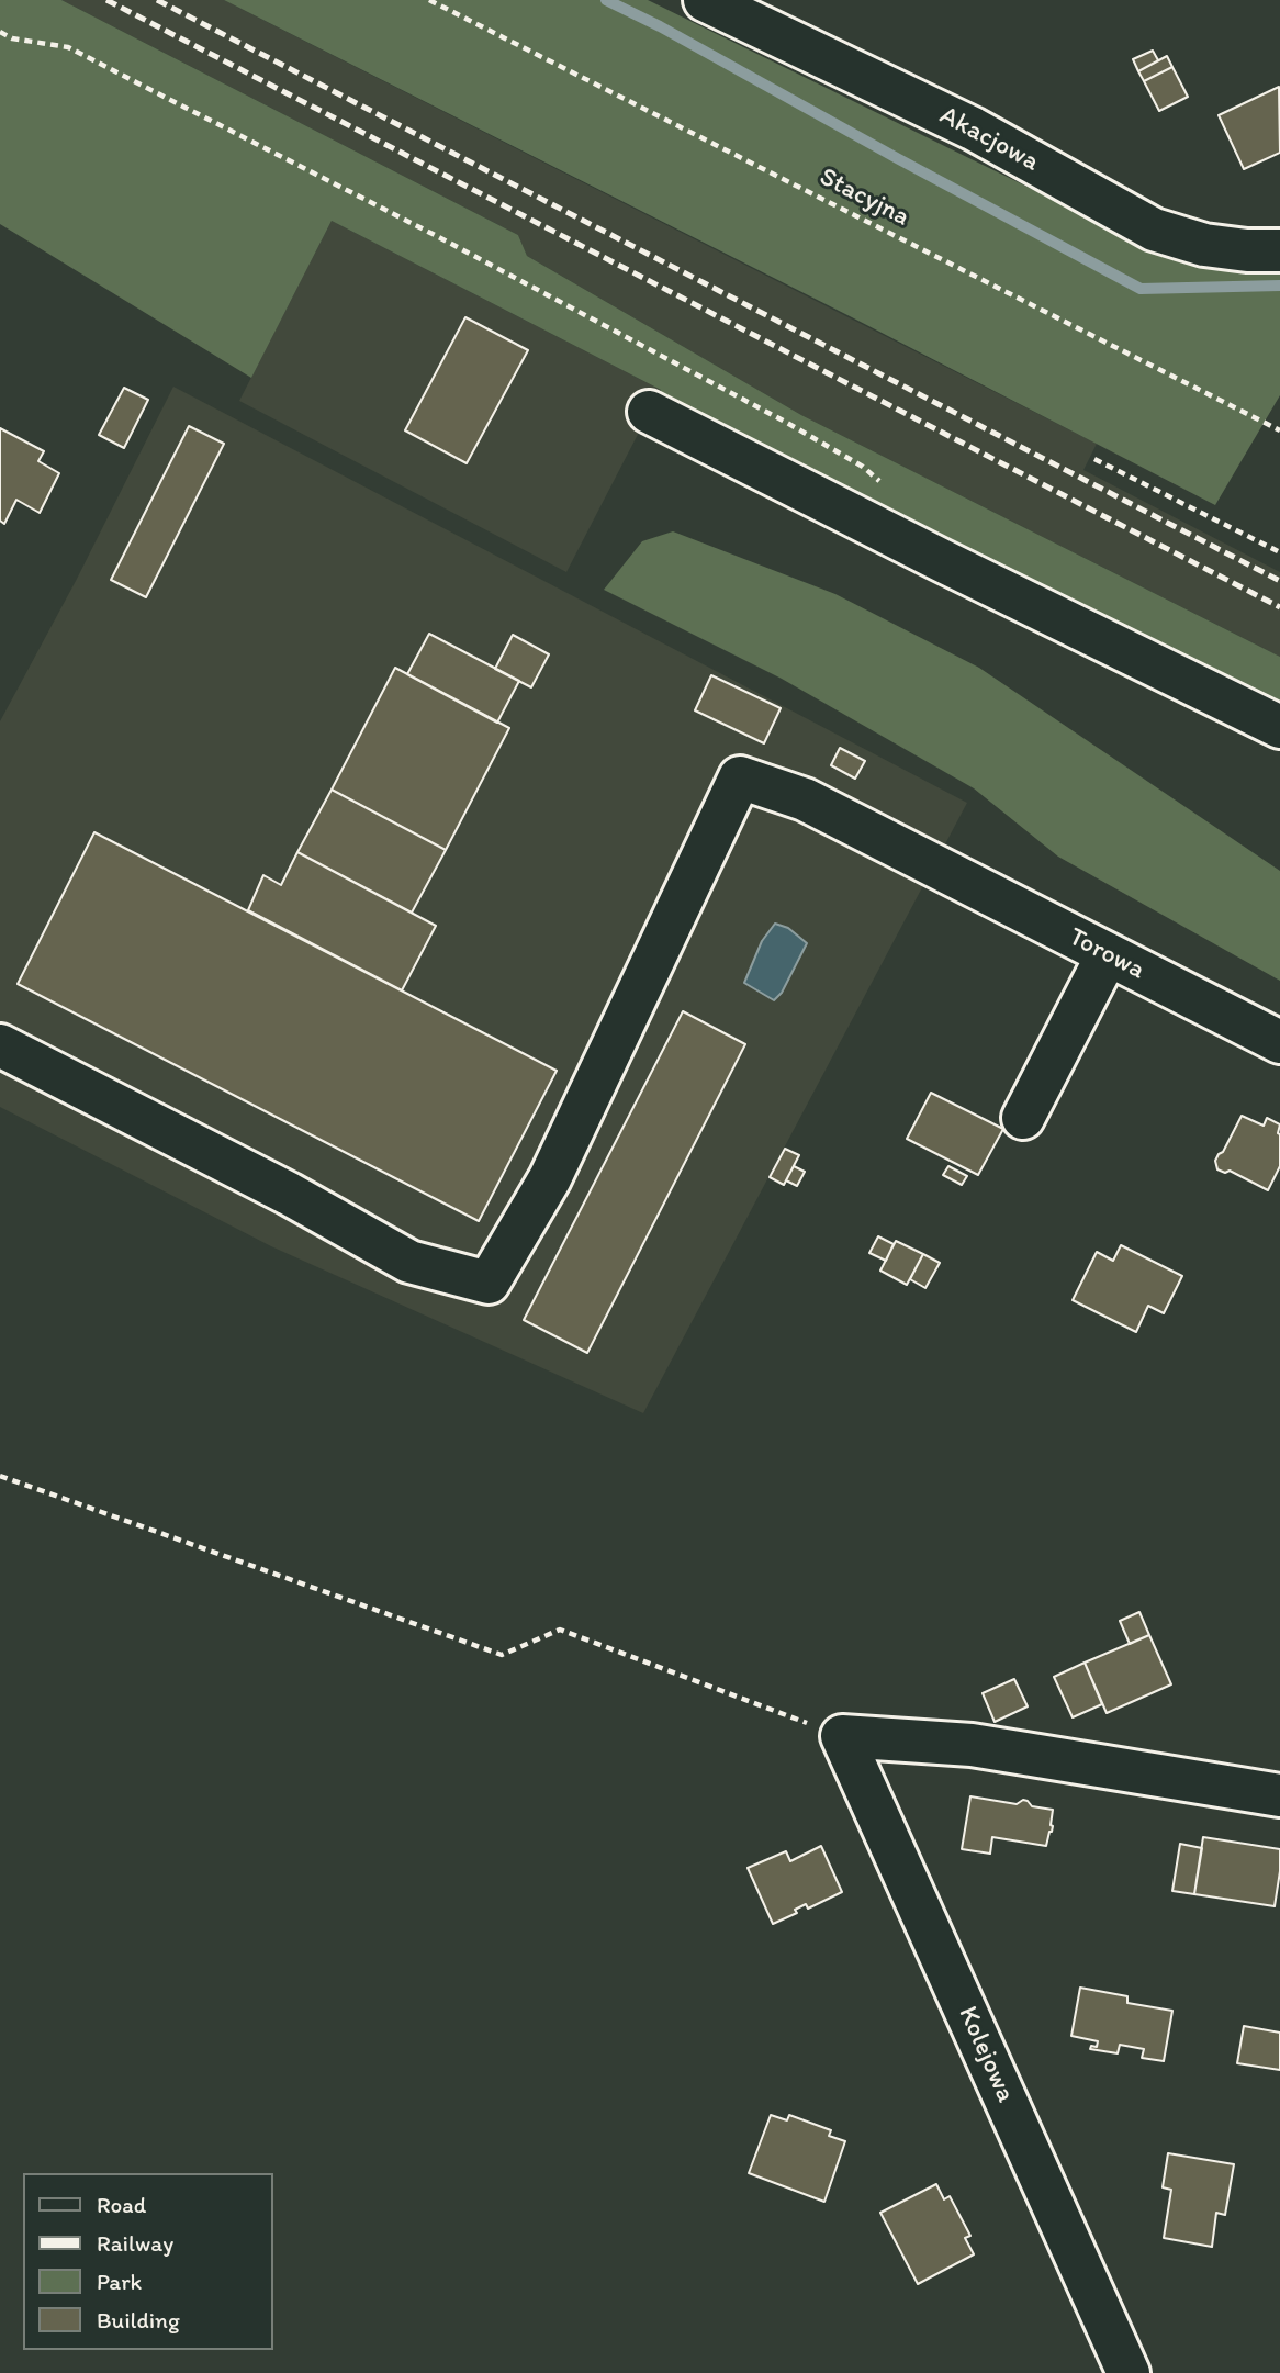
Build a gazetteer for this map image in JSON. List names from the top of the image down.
{
  "streets": {
    "street": ["Akacjowa", "Torowa", "Kolejowa"],
    "path": ["Stacyjna"]
  },
  "legend": [
    "Road",
    "Railway",
    "Park",
    "Building"
  ]
}
